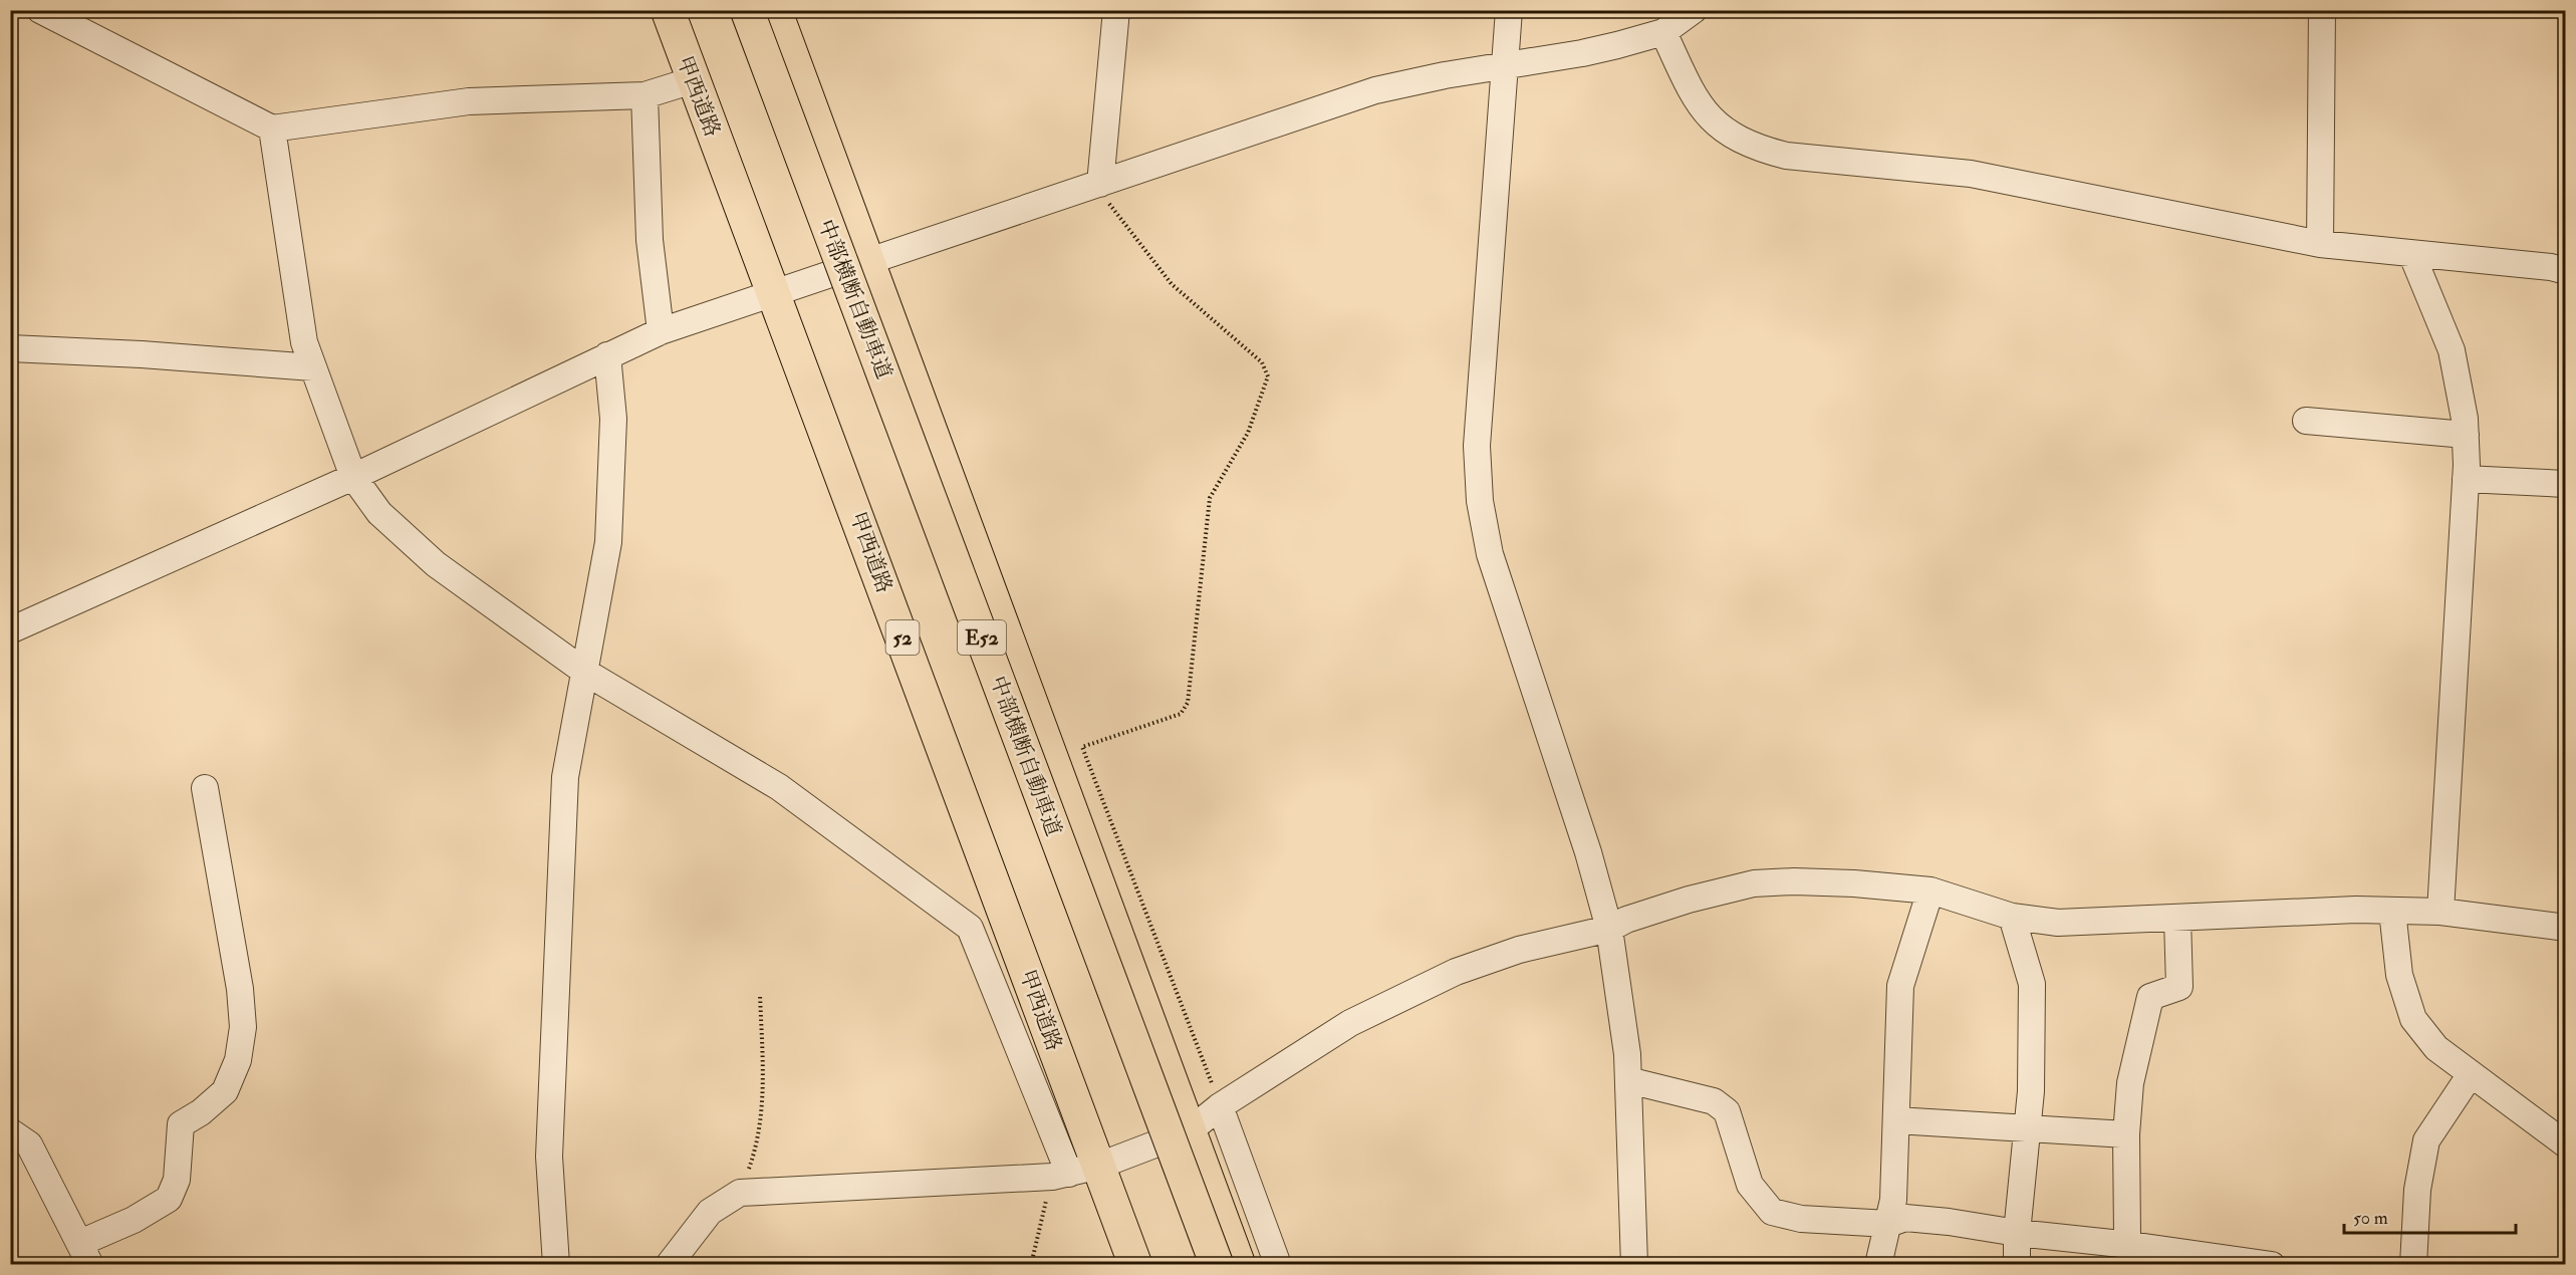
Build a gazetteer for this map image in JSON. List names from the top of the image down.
{
  "streets": {
    "highway": [
      "甲西道路",
      "中部横断自動車道",
      "52",
      "E52"
    ]
  },
  "scale_bar": "50 m"
}
